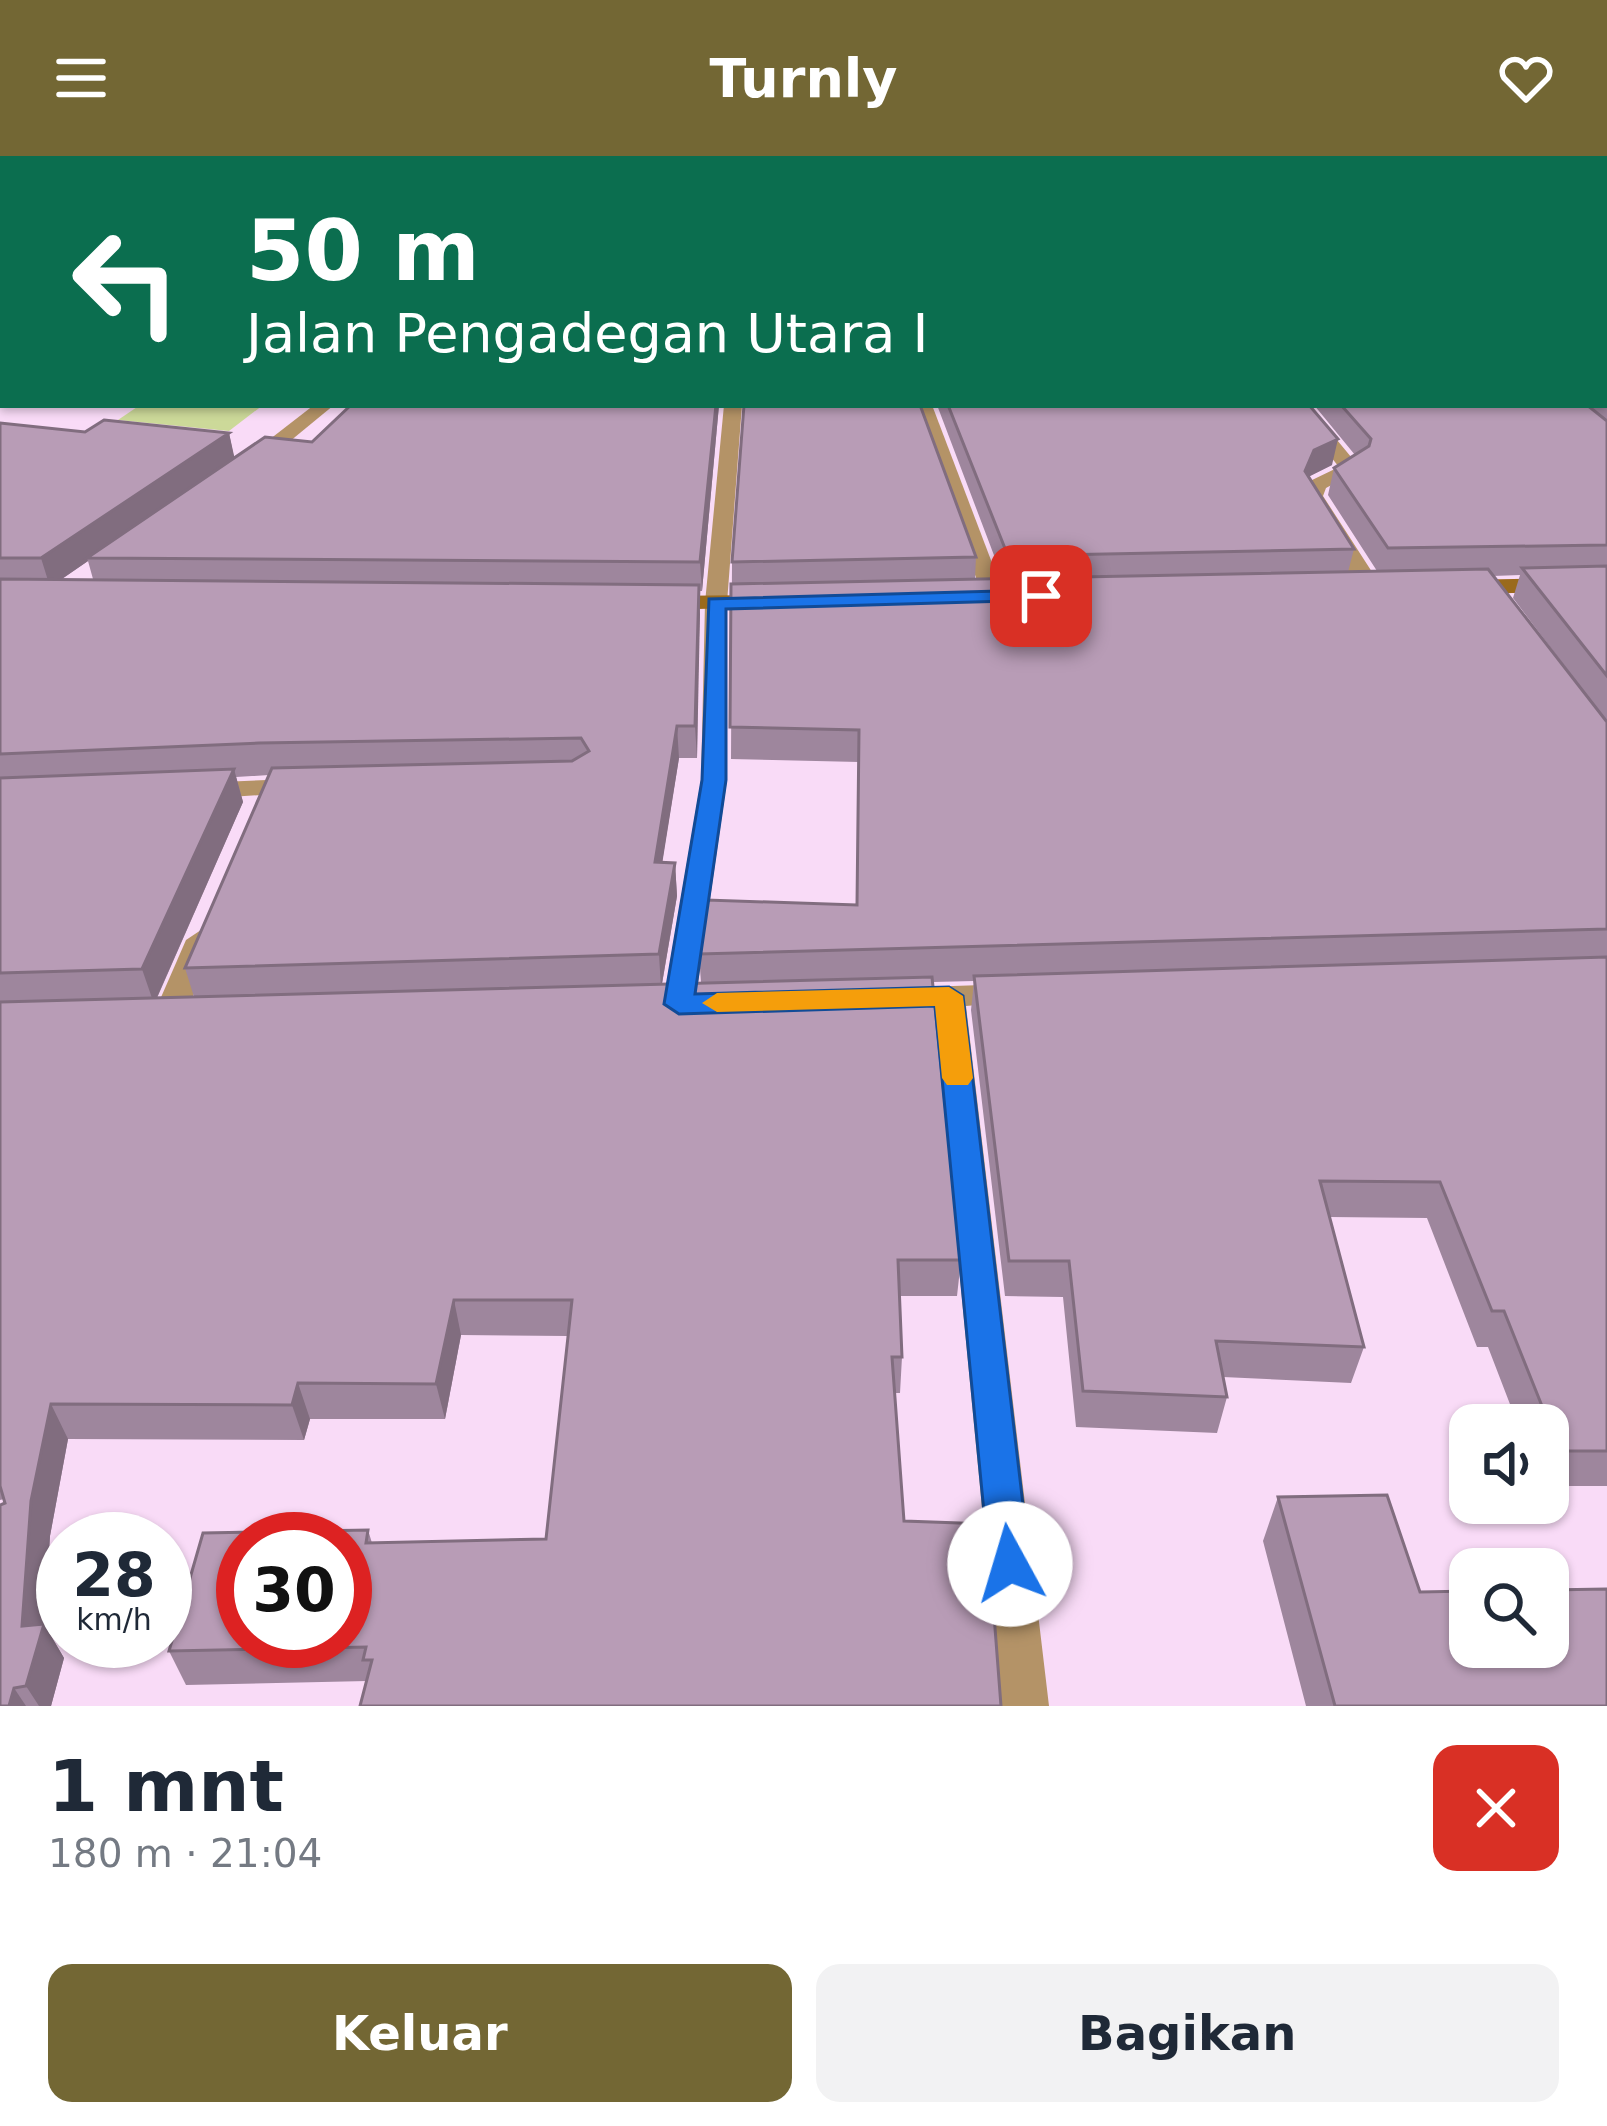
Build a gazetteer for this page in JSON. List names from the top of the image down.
{
  "page": {
    "header": "Turnly",
    "turn": ["50 m", "Jalan Pengadegan Utara I"],
    "speed": "28 km/h",
    "limit": "30",
    "heading": ["1 mnt", "180 m · 21:04"],
    "buttons": ["Keluar", "Bagikan"]
  }
}
